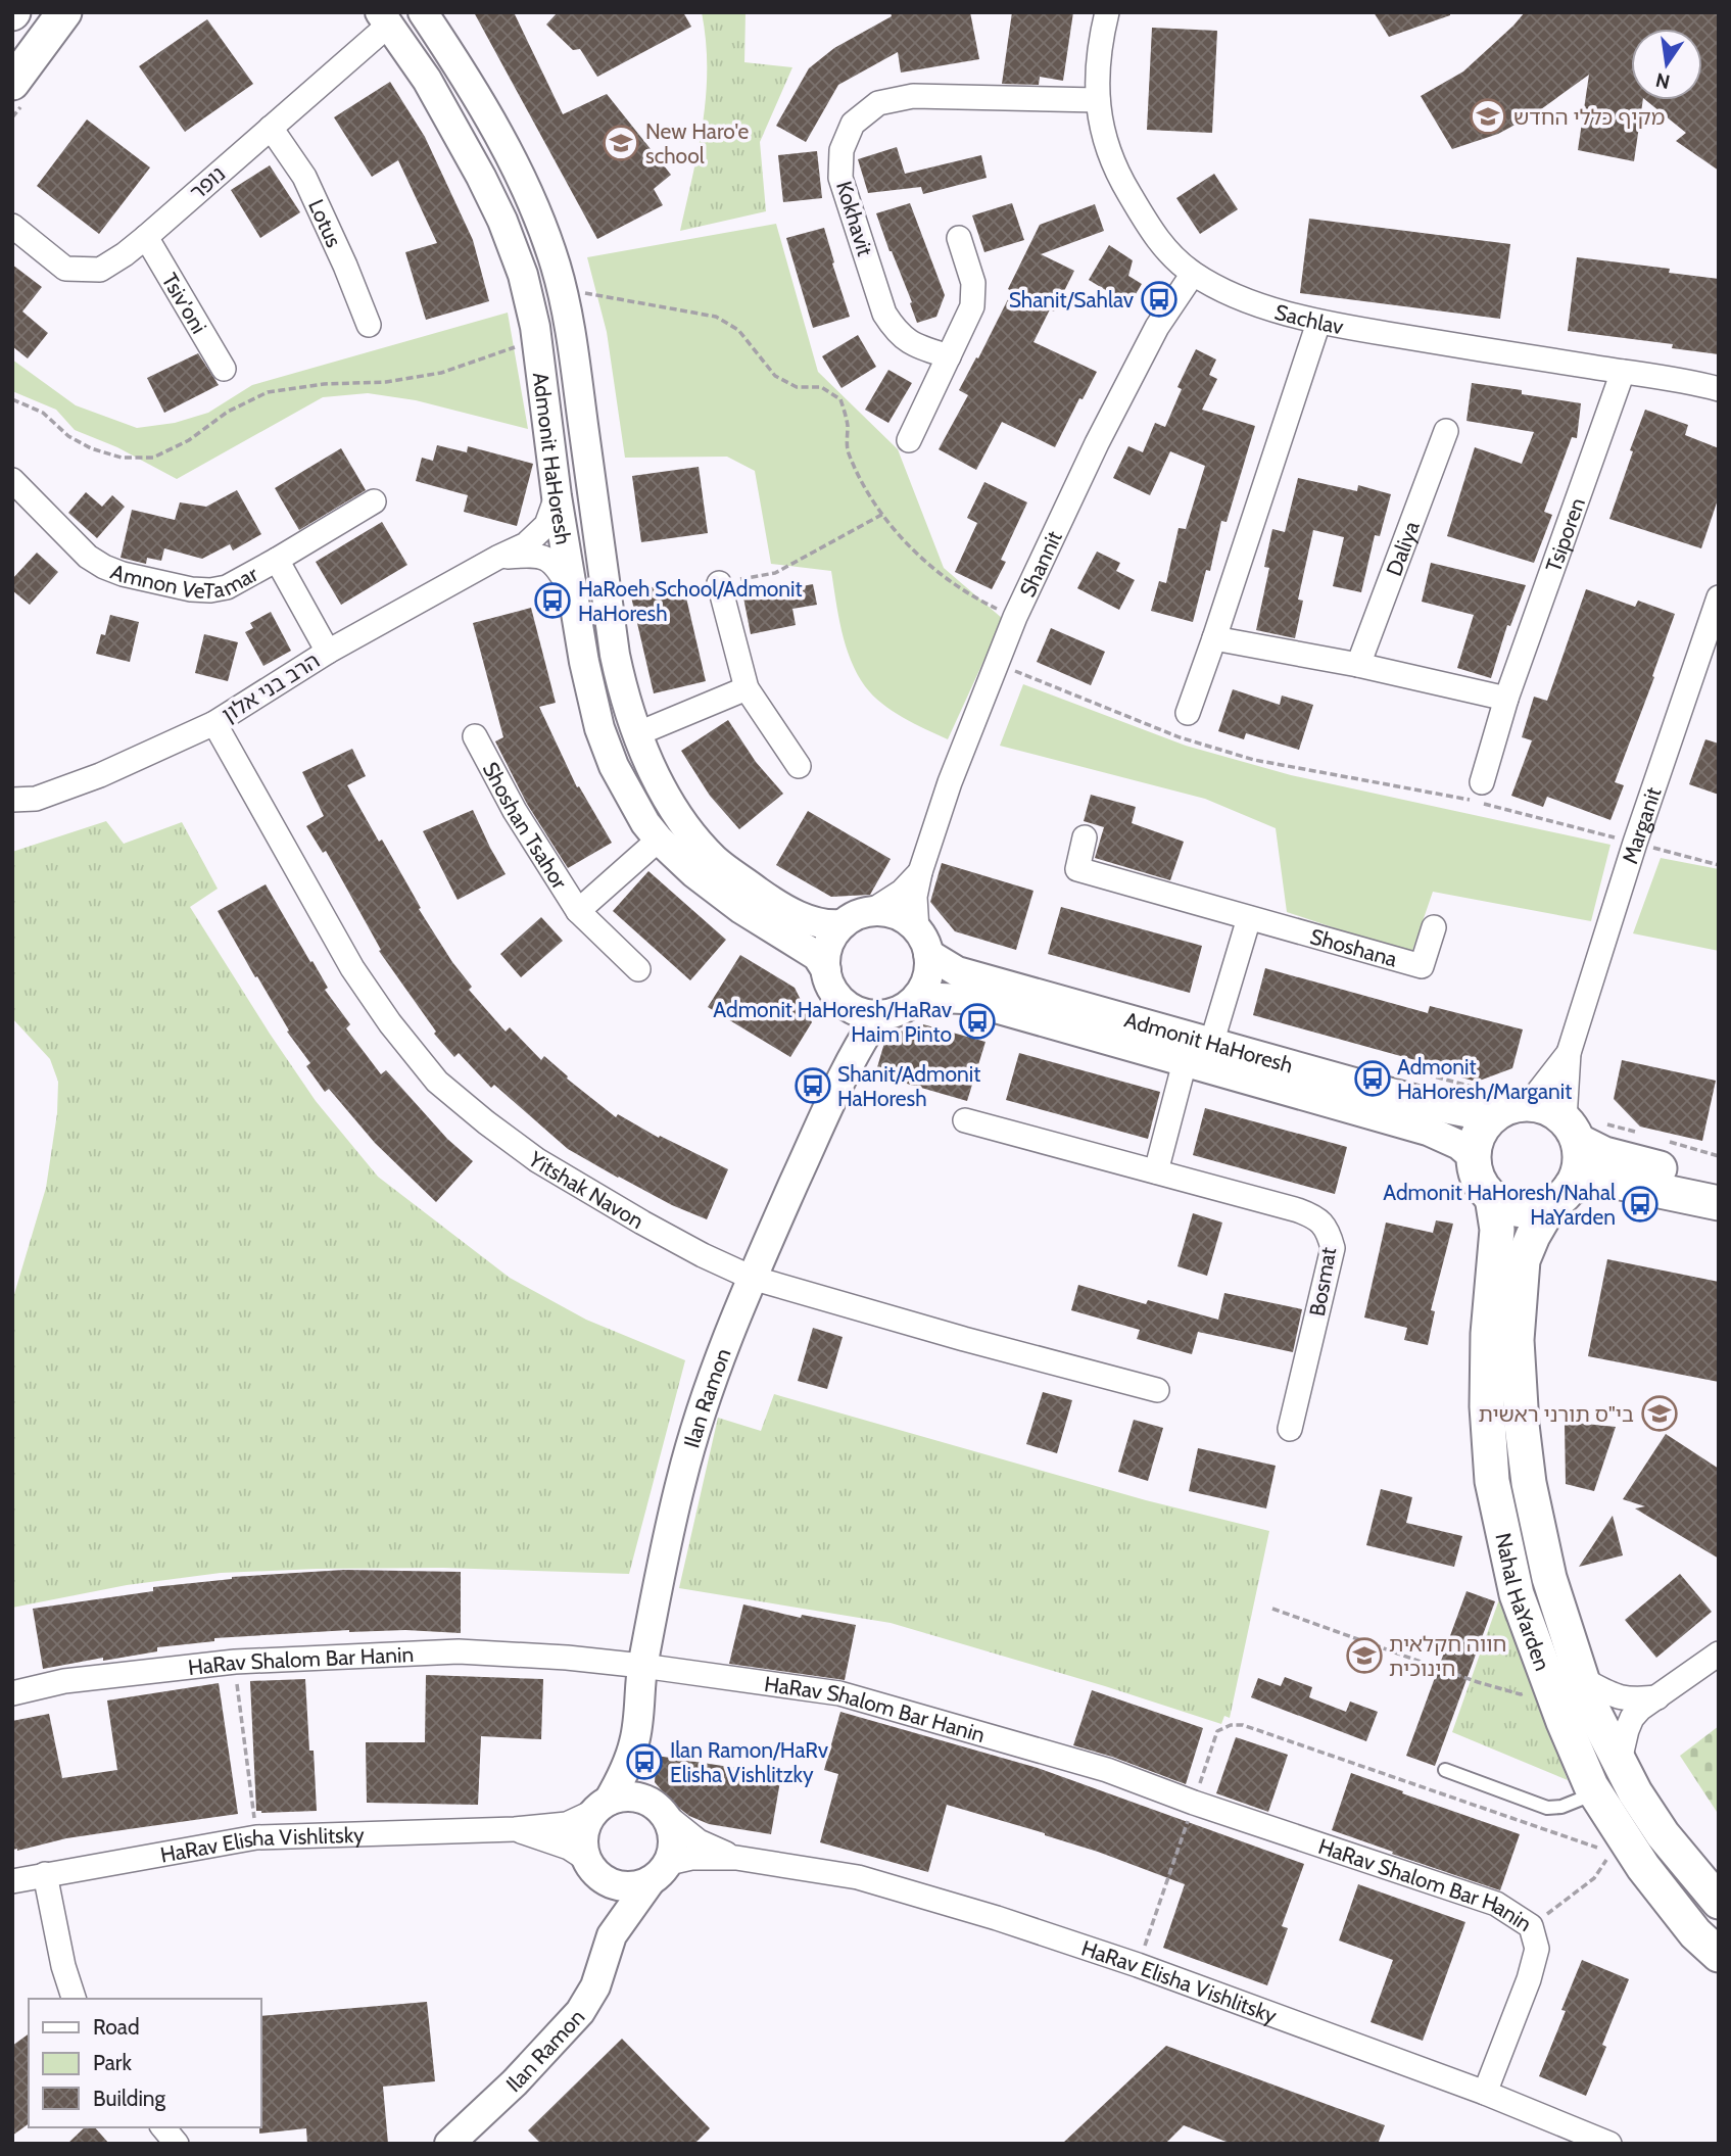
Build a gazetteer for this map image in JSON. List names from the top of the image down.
{
  "streets": {
    "main road": ["Nahal HaYarden"],
    "street": [
      "נופר",
      "Kokhavit",
      "Lotus",
      "Tsiv'oni",
      "Sachlav",
      "Admonit HaHoresh",
      "Tsiporen",
      "Daliya",
      "Shannit",
      "Amnon VeTamar",
      "הרב בני אלון",
      "Shoshan Tsahor",
      "Marganit",
      "Shoshana",
      "Yitshak Navon",
      "Bosmat",
      "Ilan Ramon",
      "HaRav Shalom Bar Hanin",
      "HaRav Elisha Vishlitsky"
    ]
  },
  "crossings": [
    ["נופר", "Lotus"],
    ["נופר", "Tsiv'oni"],
    ["נופר", "Admonit HaHoresh"],
    ["Kokhavit", "Sachlav"],
    ["Sachlav", "Tsiporen"],
    ["Sachlav", "Shannit"],
    ["Admonit HaHoresh", "Shannit"],
    ["Admonit HaHoresh", "הרב בני אלון"],
    ["Admonit HaHoresh", "Shoshan Tsahor"],
    ["Admonit HaHoresh", "Marganit"],
    ["Admonit HaHoresh", "Ilan Ramon"],
    ["Admonit HaHoresh", "Nahal HaYarden"],
    ["Shannit", "Ilan Ramon"],
    ["הרב בני אלון", "Yitshak Navon"],
    ["Marganit", "Nahal HaYarden"],
    ["Yitshak Navon", "Ilan Ramon"],
    ["Ilan Ramon", "HaRav Shalom Bar Hanin"],
    ["Ilan Ramon", "HaRav Elisha Vishlitsky"],
    ["HaRav Shalom Bar Hanin", "HaRav Elisha Vishlitsky"]
  ],
  "places": {
    "school or university": [
      "מקיף כללי החדש",
      "New Haro'e school",
      "בי\"ס תורני ראשית",
      "חווה חקלאית חינוכית"
    ],
    "bus stop": [
      "Shanit/Sahlav",
      "HaRoeh School/Admonit HaHoresh",
      "Admonit HaHoresh/HaRav Haim Pinto",
      "Admonit HaHoresh/Marganit",
      "Shanit/Admonit HaHoresh",
      "Admonit HaHoresh/Nahal HaYarden",
      "Ilan Ramon/HaRv Elisha Vishlitzky"
    ]
  },
  "legend": ["Road", "Park", "Building"],
  "north": "bottom"
}
